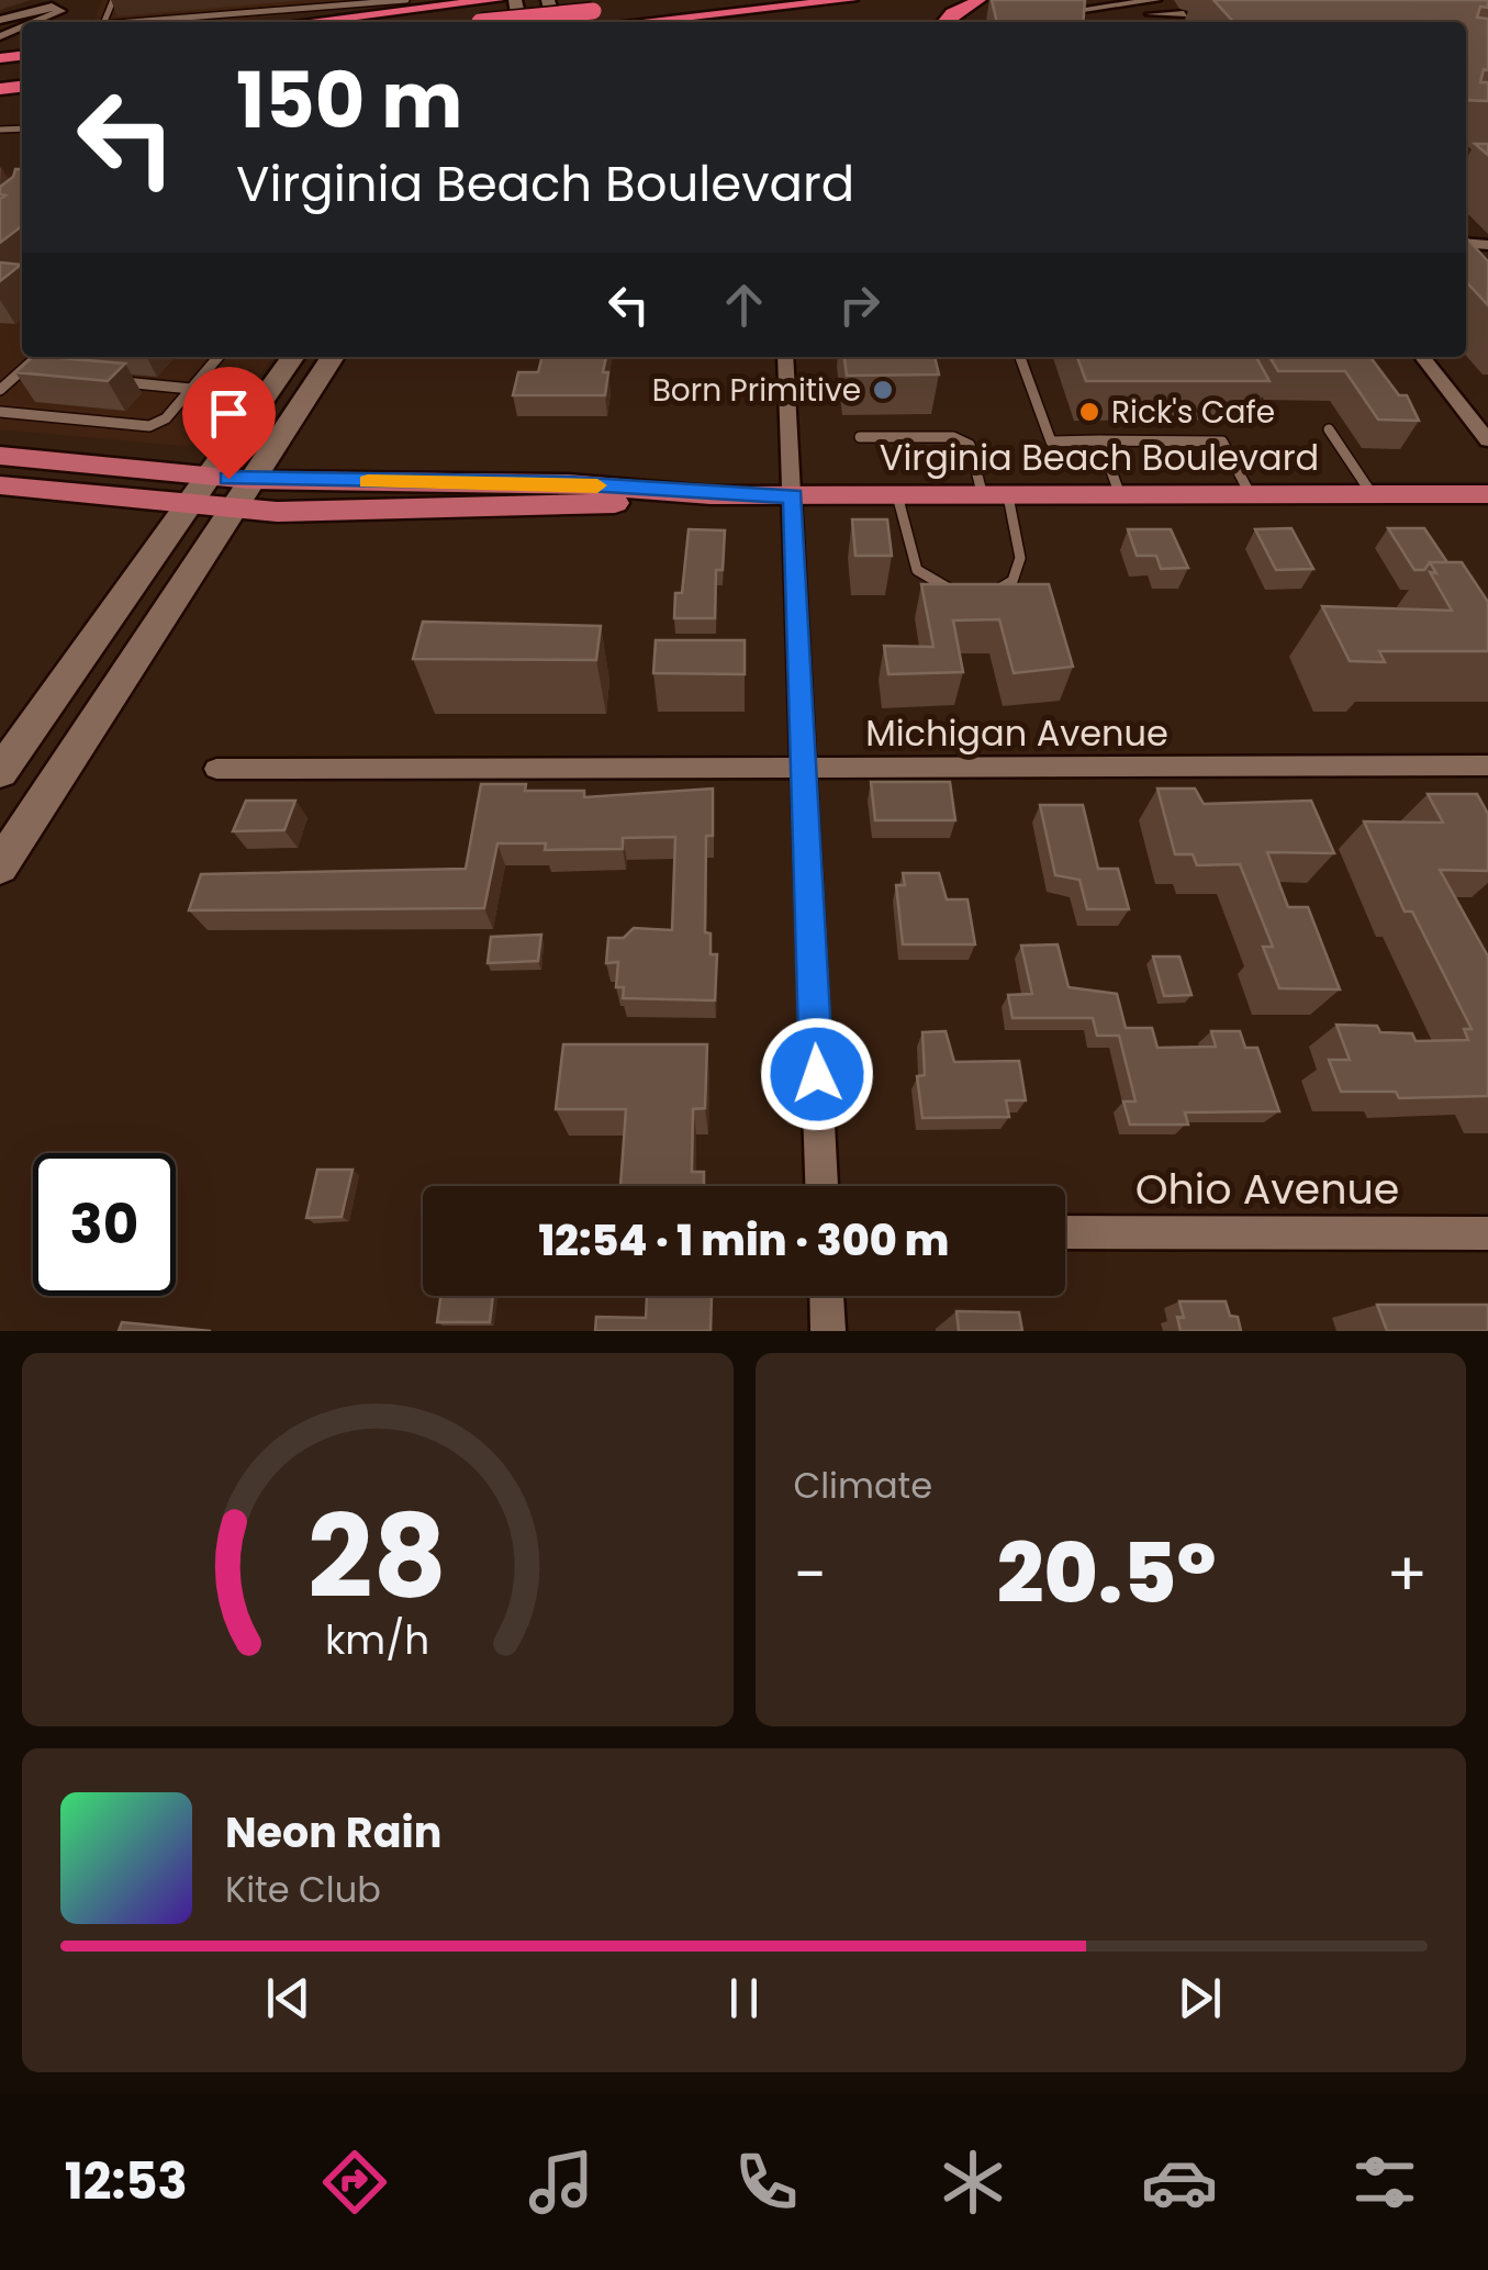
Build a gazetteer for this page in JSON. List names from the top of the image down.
{
  "streets": {
    "main road": ["Virginia Beach Boulevard"],
    "street": ["Michigan Avenue", "Ohio Avenue"]
  },
  "places": ["Born Primitive", "Rick's Cafe"],
  "page": {
    "turn": ["150 m", "Virginia Beach Boulevard"],
    "limit": "30",
    "trip": "12:54 · 1 min · 300 m",
    "tile": "Climate",
    "heat": ["−", "20.5°", "+"],
    "song": ["Neon Rain", "Kite Club"],
    "tabs": "12:53",
    "gauge": ["28", "km/h"]
  }
}
